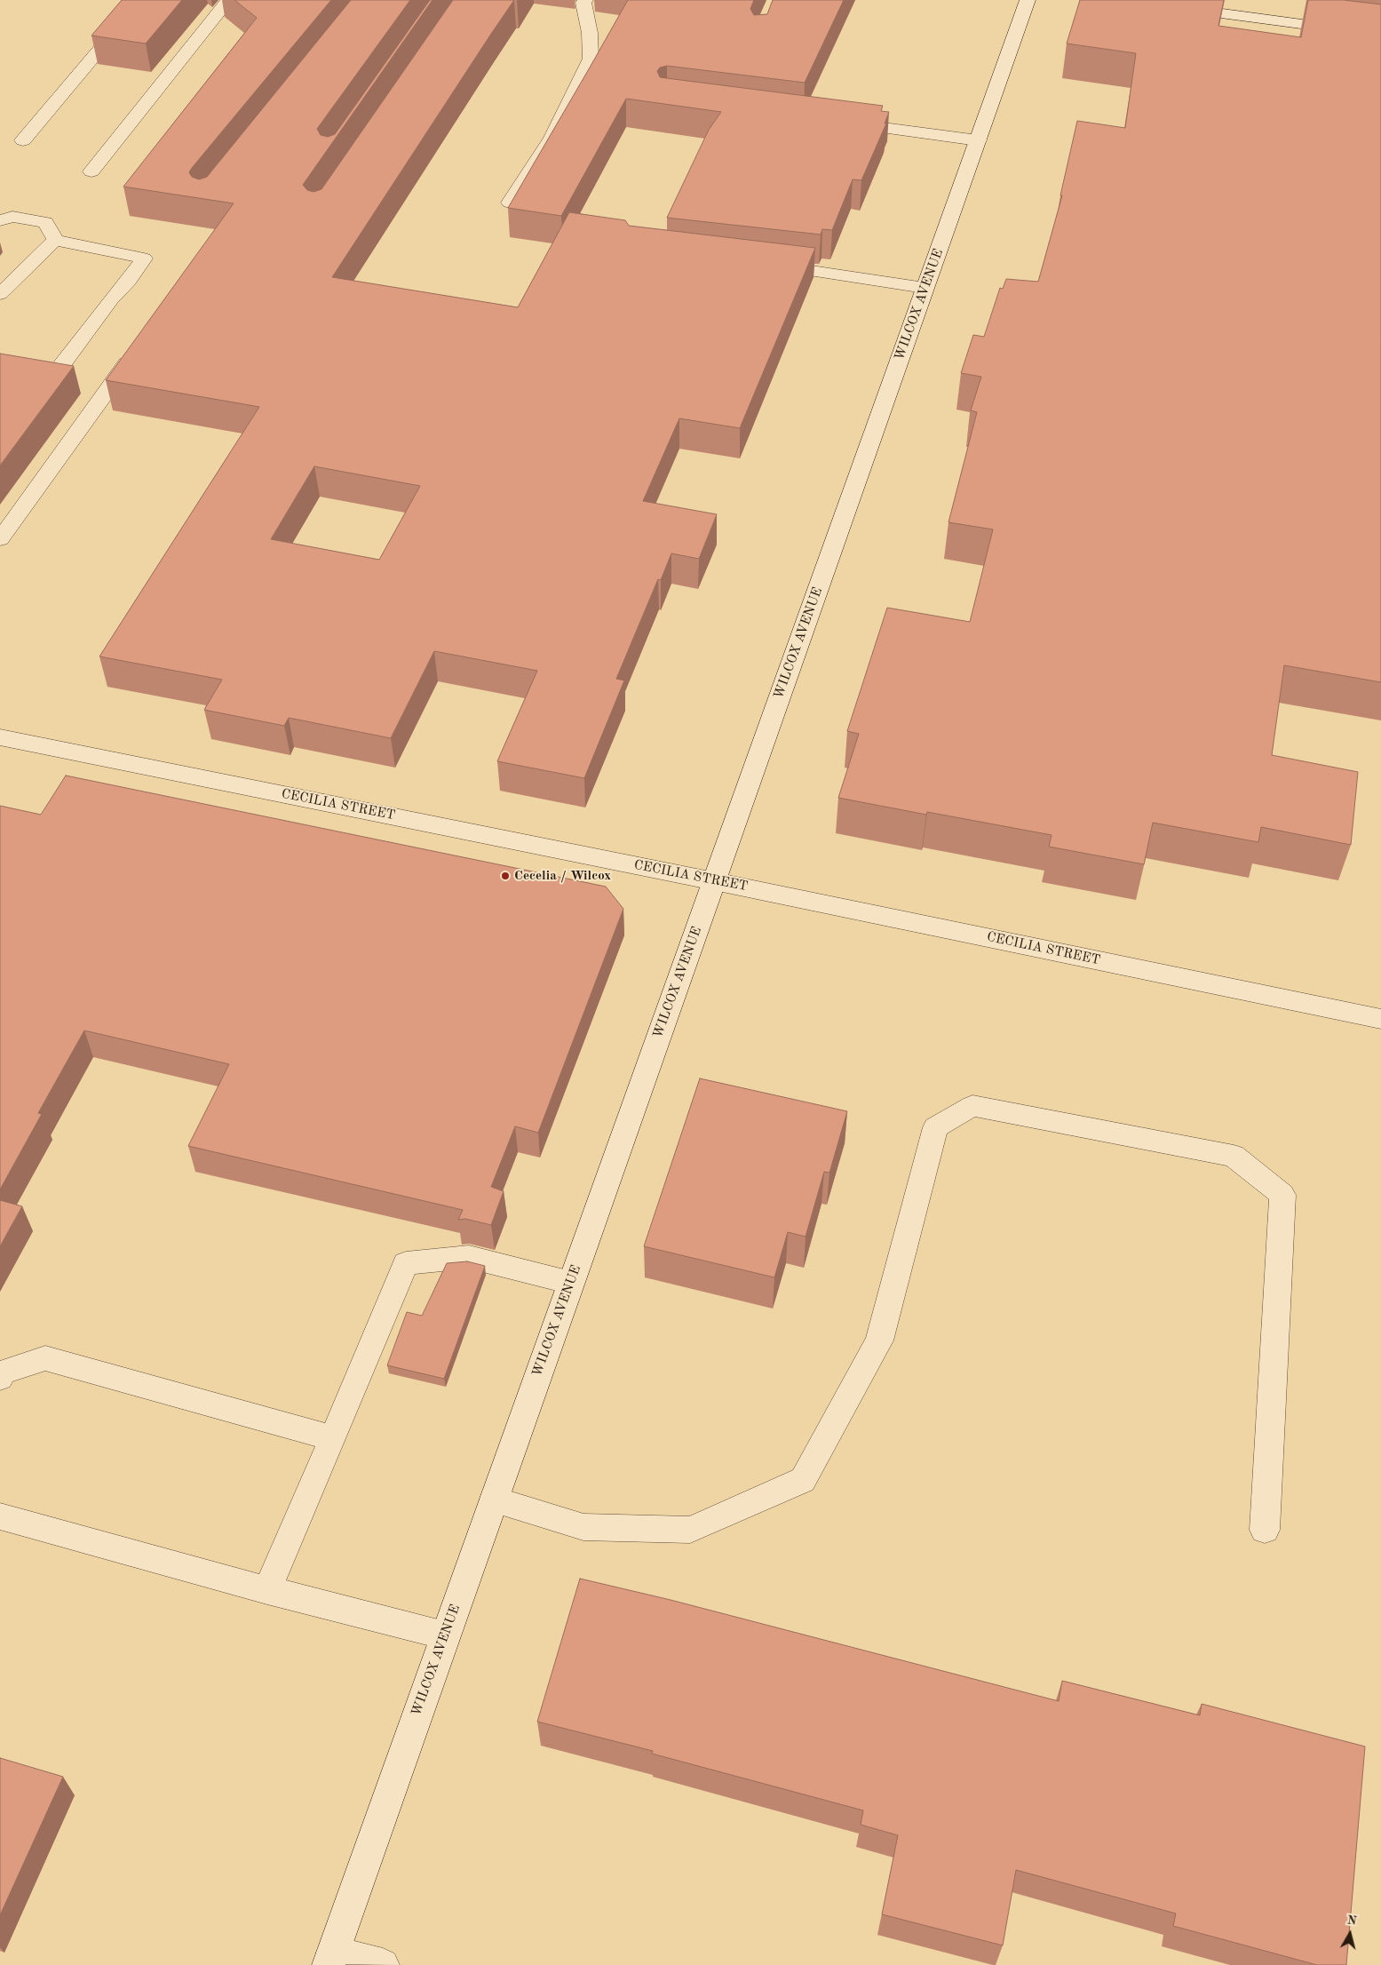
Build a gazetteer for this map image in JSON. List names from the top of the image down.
{
  "streets": {
    "street": ["WILCOX AVENUE", "CECILIA STREET"]
  },
  "crossings": [
    ["WILCOX AVENUE", "CECILIA STREET"]
  ],
  "places": ["Cecelia / Wilcox"],
  "north": "top"
}
